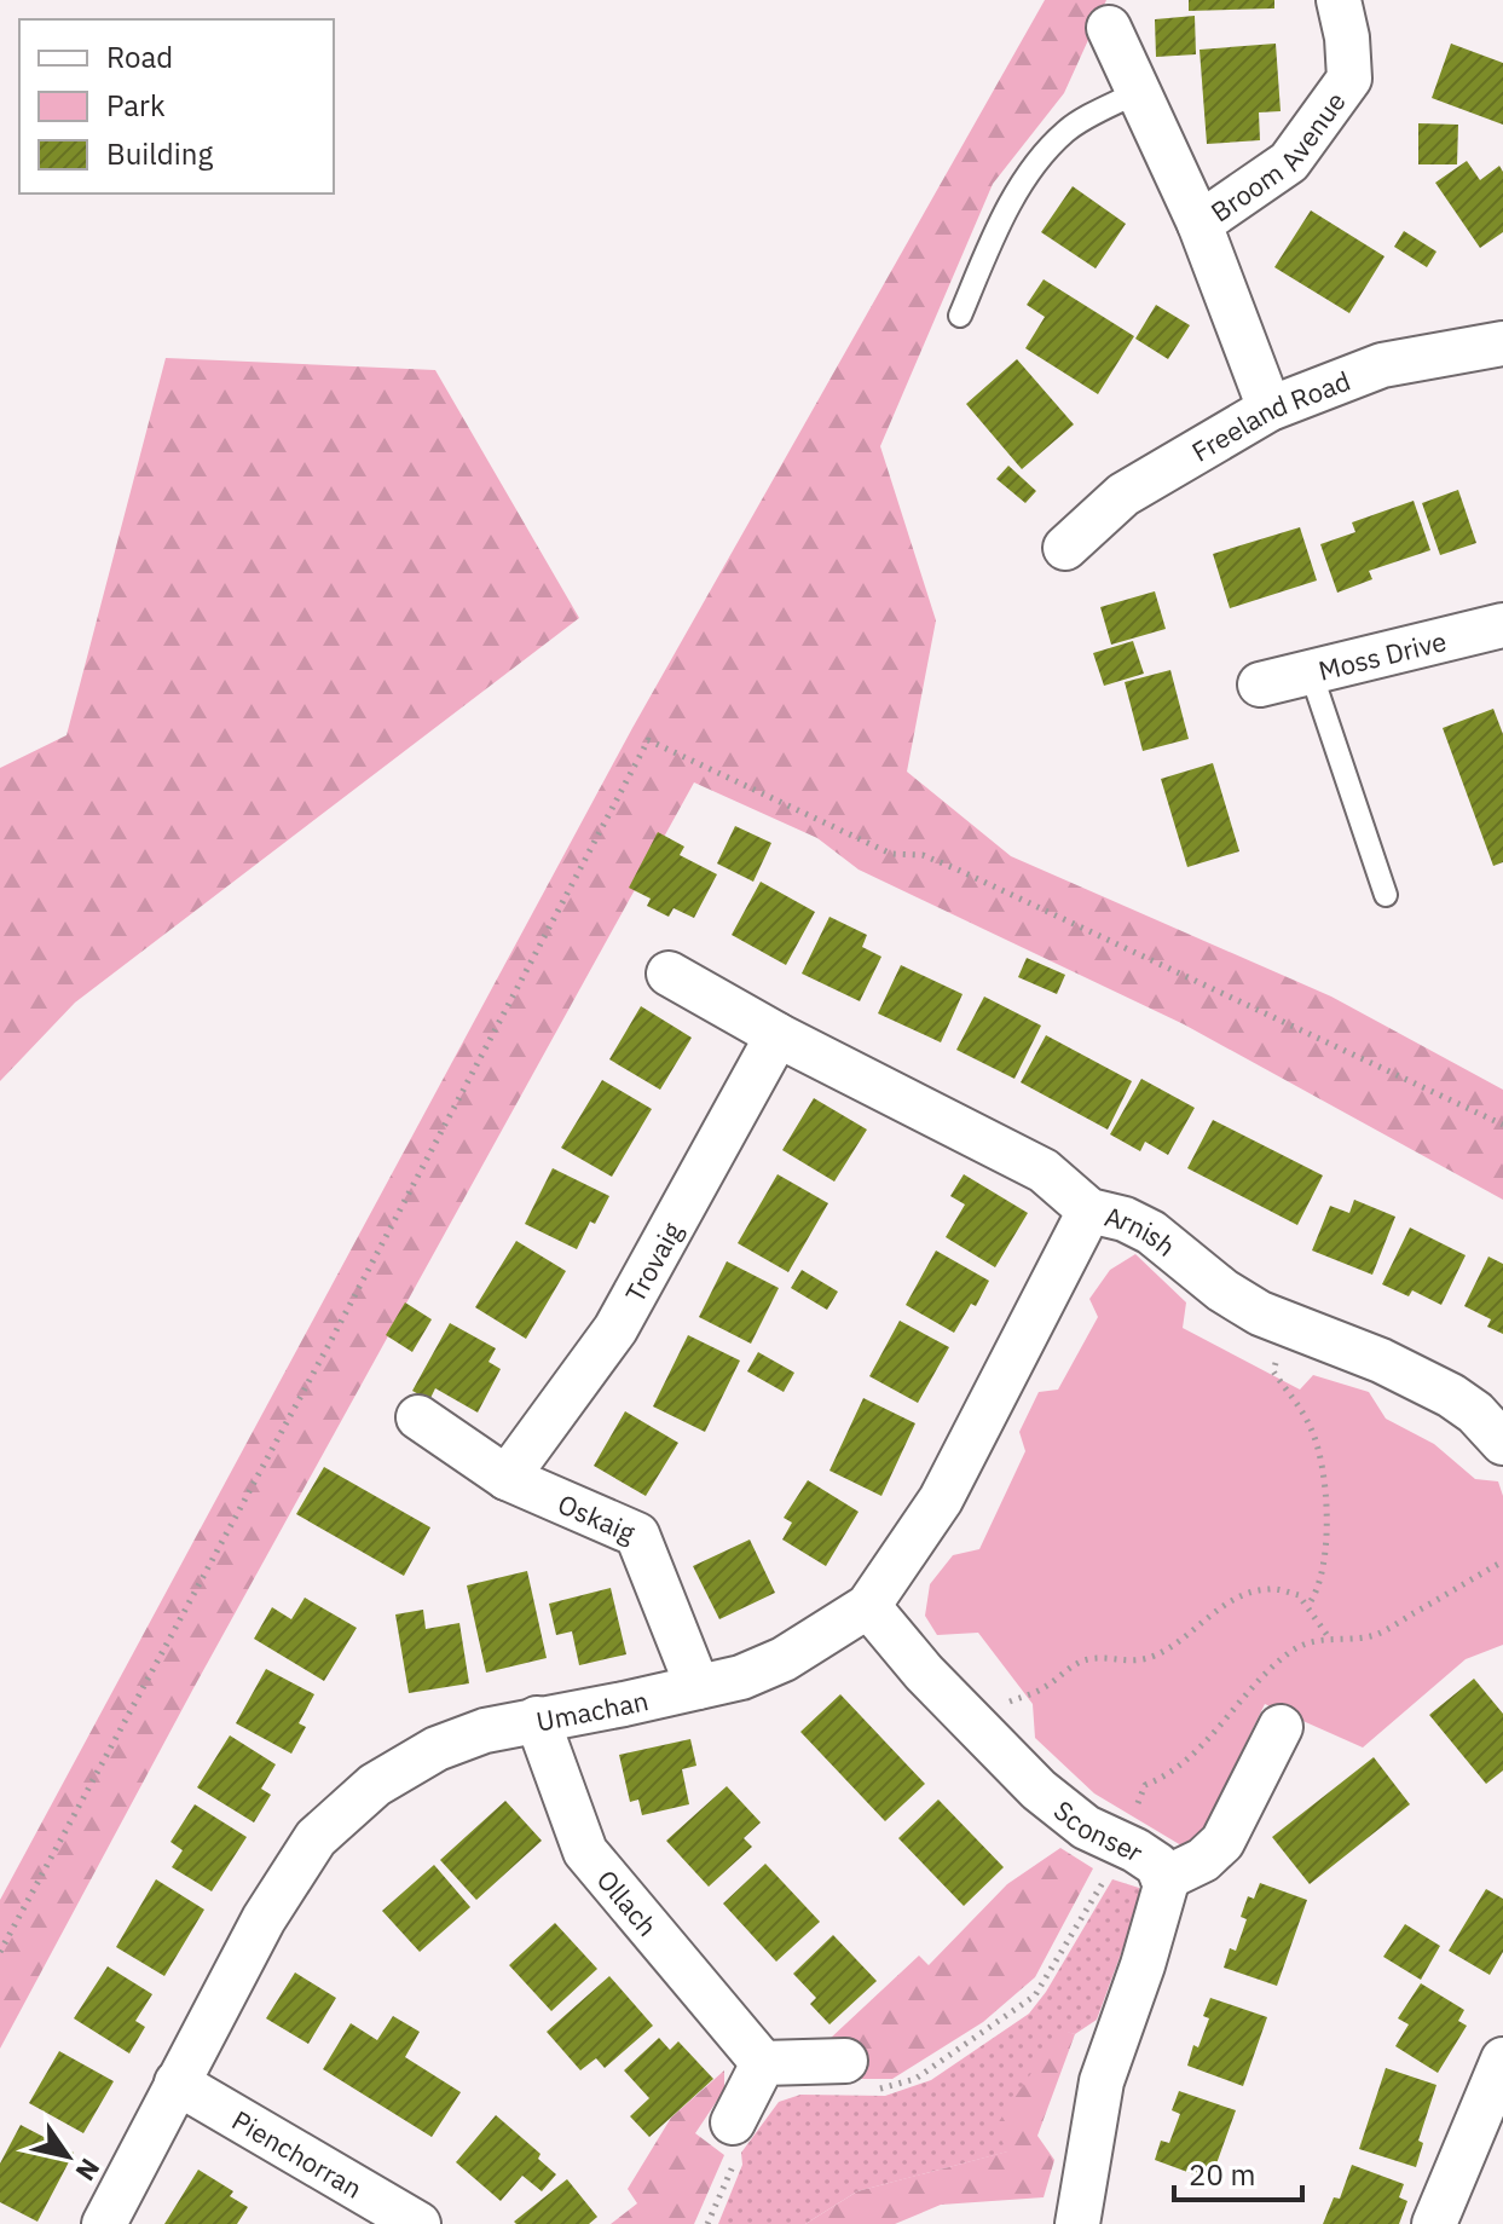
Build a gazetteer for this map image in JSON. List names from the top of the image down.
{
  "streets": {
    "street": [
      "Broom Avenue",
      "Freeland Road",
      "Moss Drive",
      "Arnish",
      "Trovaig",
      "Oskaig",
      "Umachan",
      "Sconser",
      "Ollach",
      "Pienchorran"
    ]
  },
  "crossings": [
    ["Broom Avenue", "Freeland Road"],
    ["Arnish", "Trovaig"],
    ["Arnish", "Umachan"],
    ["Trovaig", "Oskaig"],
    ["Oskaig", "Umachan"],
    ["Umachan", "Sconser"],
    ["Umachan", "Ollach"],
    ["Umachan", "Pienchorran"]
  ],
  "legend": ["Road", "Park", "Building"],
  "scale_bar": "20 m",
  "north": "bottom right"
}
